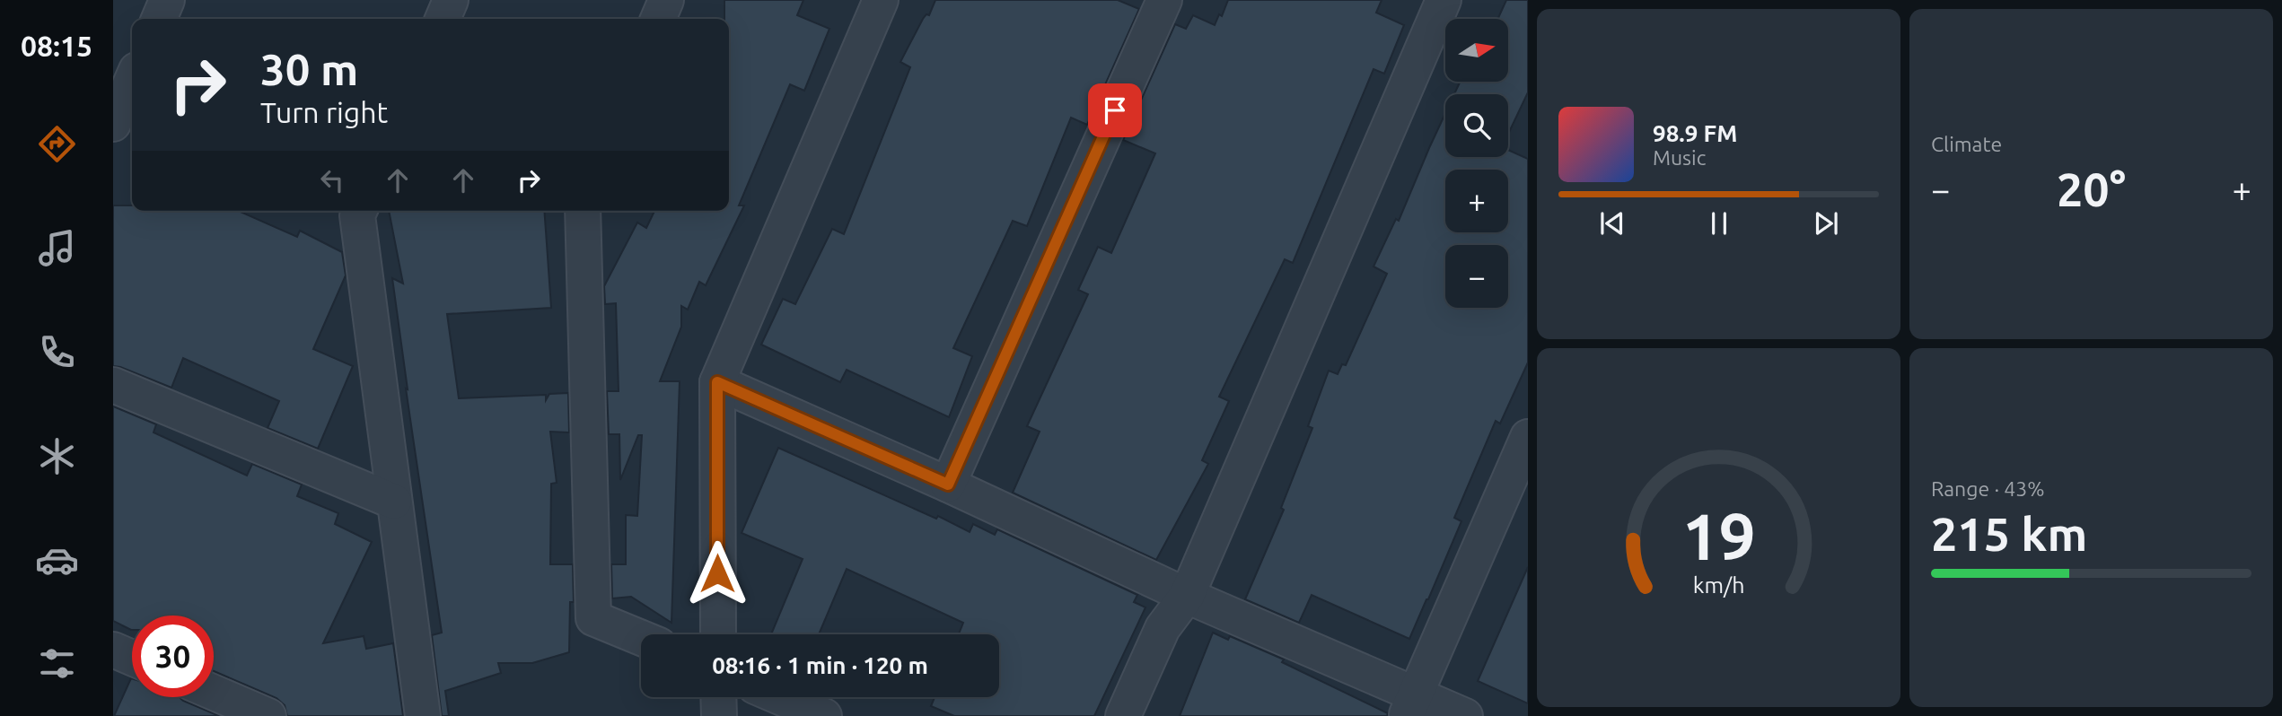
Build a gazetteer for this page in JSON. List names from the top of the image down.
{
  "north": "right",
  "page": {
    "tabs": "08:15",
    "tile": [
      "Climate",
      ["Range · 43%", "215 km"]
    ],
    "map_buttons": ["+", "−"],
    "turn": ["30 m", "Turn right"],
    "song": ["98.9 FM", "Music"],
    "heat": ["−", "20°", "+"],
    "limit": "30",
    "trip": "08:16 · 1 min · 120 m",
    "gauge": ["19", "km/h"]
  }
}
